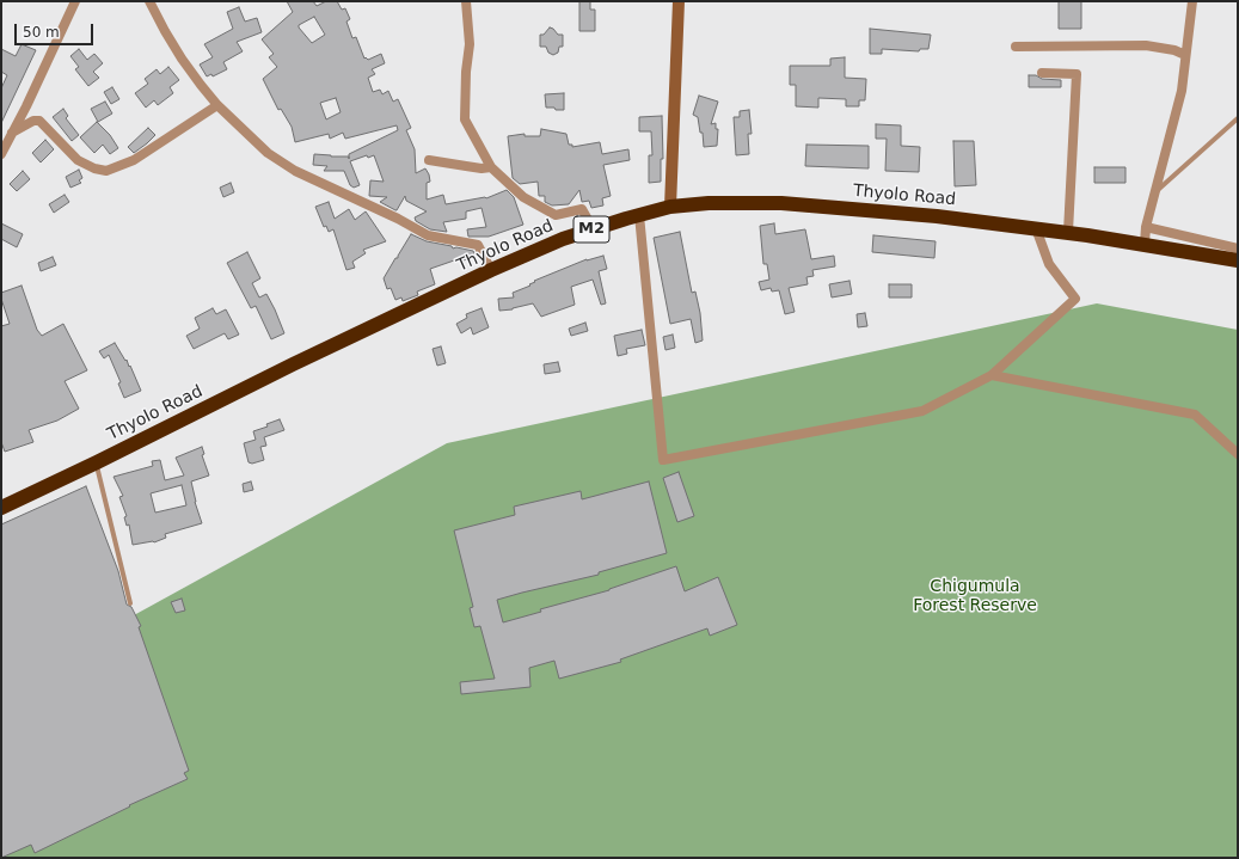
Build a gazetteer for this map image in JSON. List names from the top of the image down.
{
  "streets": {
    "highway": ["Thyolo Road", "M2"]
  },
  "parks": ["Chigumula Forest Reserve"],
  "scale_bar": "50 m"
}
